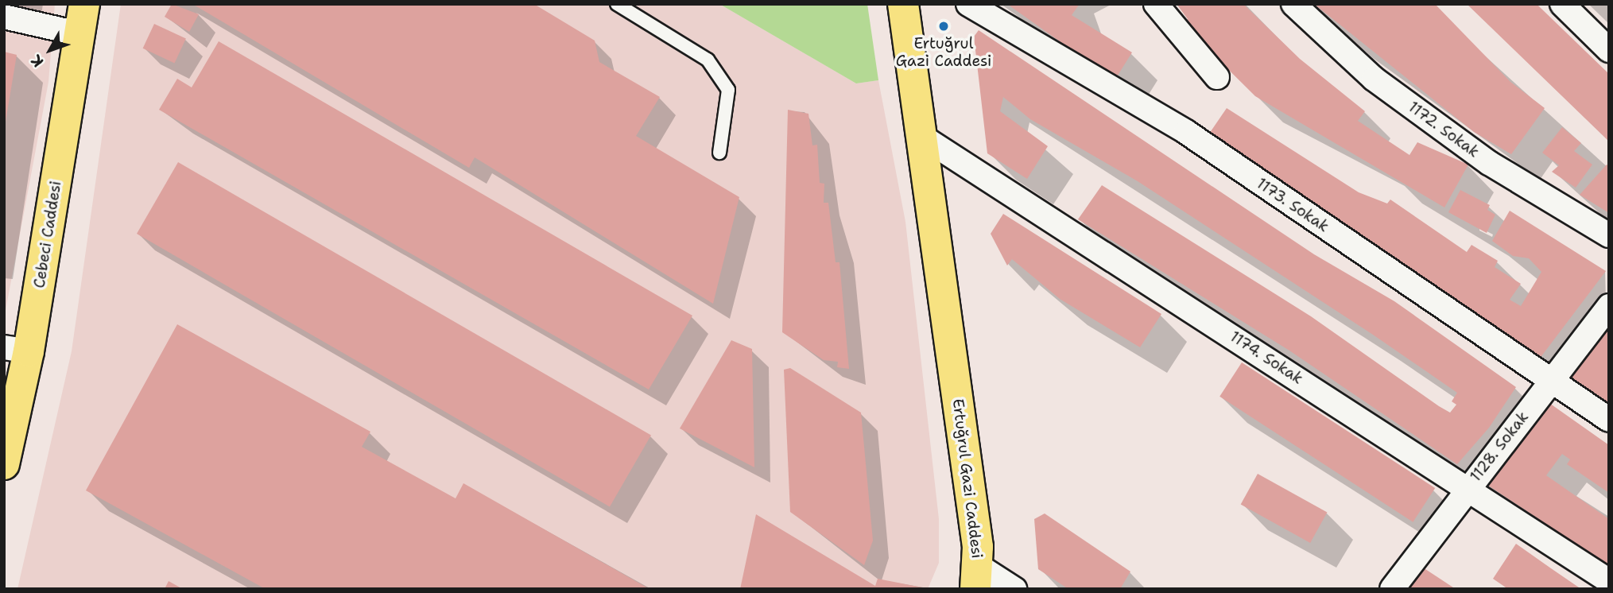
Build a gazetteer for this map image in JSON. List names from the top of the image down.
{
  "streets": {
    "main road": ["Cebeci Caddesi", "Ertuğrul Gazi Caddesi"],
    "street": [
      "1172. Sokak",
      "1173. Sokak",
      "1174. Sokak",
      "1128. Sokak"
    ]
  },
  "crossings": [
    ["1173. Sokak", "1128. Sokak"],
    ["1174. Sokak", "1128. Sokak"],
    ["1174. Sokak", "Ertuğrul Gazi Caddesi"]
  ],
  "places": ["Ertuğrul Gazi Caddesi"],
  "north": "bottom left"
}
